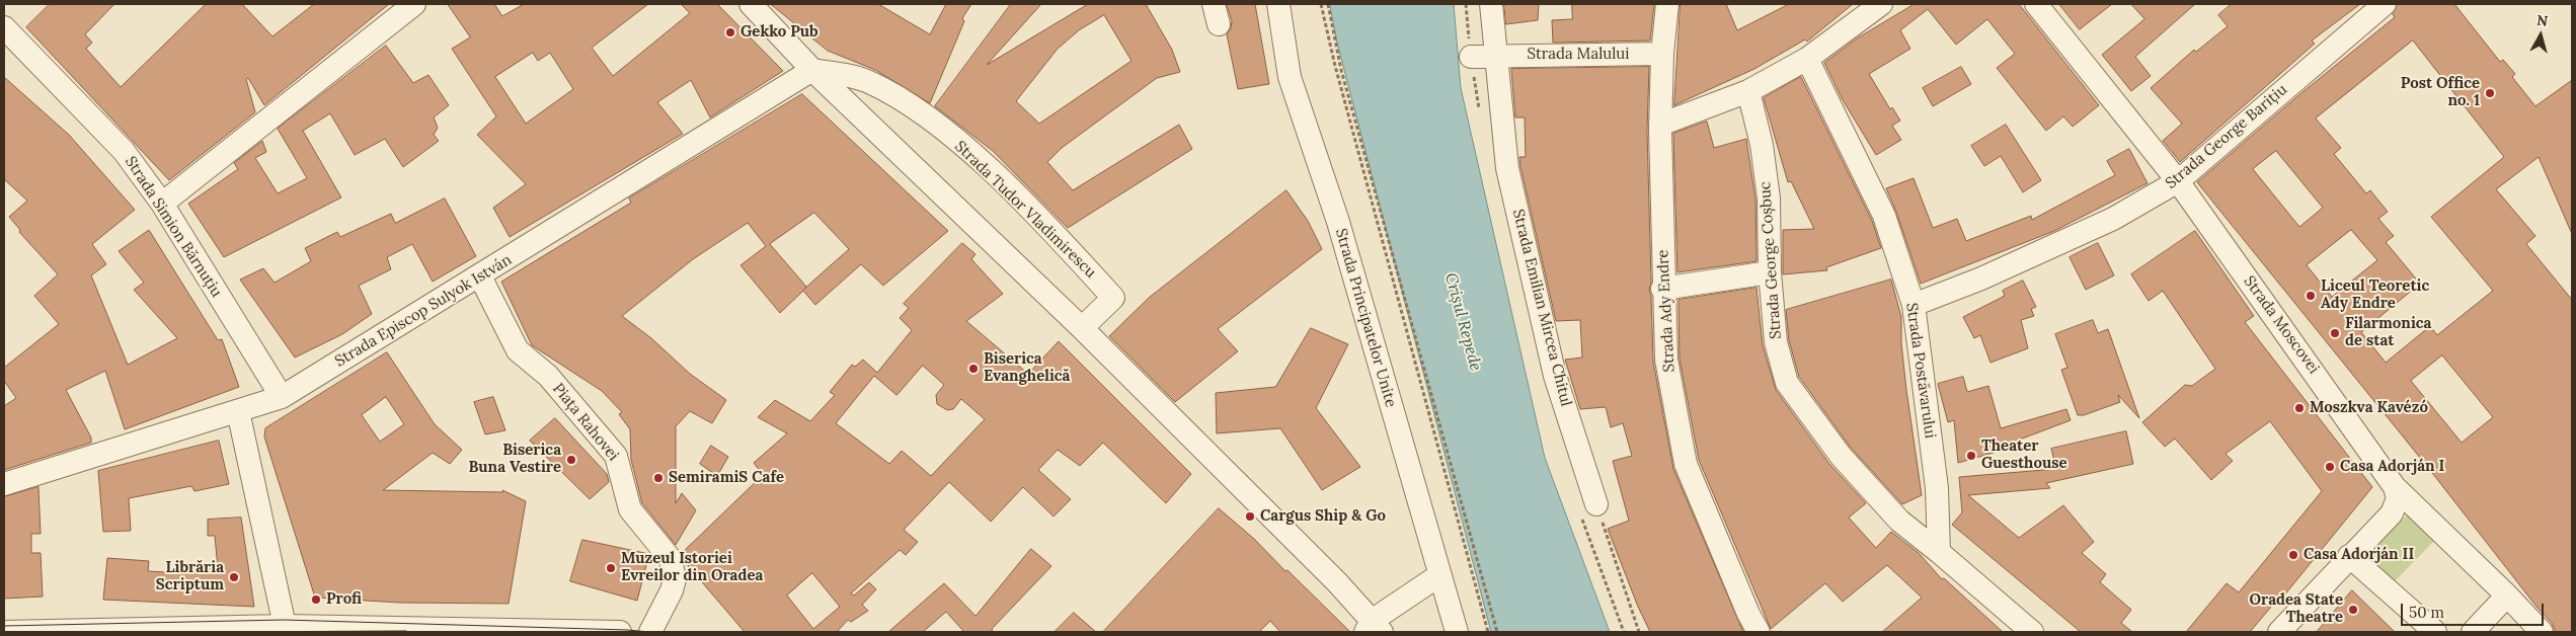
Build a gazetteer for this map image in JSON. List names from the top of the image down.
{
  "streets": {
    "street": [
      "Strada Malului",
      "Strada George Barițiu",
      "Strada Tudor Vladimirescu",
      "Strada Simion Bărnuțiu",
      "Strada George Coșbuc",
      "Strada Emilian Mircea Chitul",
      "Strada Episcop Sulyok István",
      "Strada Ady Endre",
      "Strada Principatelor Unite",
      "Strada Moscovei",
      "Strada Postăvarului",
      "Piața Rahovei"
    ]
  },
  "crossings": [
    ["Strada Malului", "Strada Emilian Mircea Chitul"],
    ["Strada Malului", "Strada Ady Endre"],
    ["Strada George Barițiu", "Strada Moscovei"],
    ["Strada George Barițiu", "Strada Postăvarului"],
    ["Strada Tudor Vladimirescu", "Strada Episcop Sulyok István"],
    ["Strada Simion Bărnuțiu", "Strada Episcop Sulyok István"],
    ["Strada George Coșbuc", "Strada Postăvarului"],
    ["Strada Episcop Sulyok István", "Piața Rahovei"]
  ],
  "water": ["Crișul Repede"],
  "places": [
    "Gekko Pub",
    "Post Office no. 1",
    "Liceul Teoretic Ady Endre",
    "Filarmonica de stat",
    "Biserica Evanghelică",
    "Moszkva Kavézó",
    "Theater Guesthouse",
    "Biserica Buna Vestire",
    "Casa Adorján I",
    "SemiramiS Cafe",
    "Cargus Ship & Go",
    "Casa Adorján II",
    "Muzeul Istoriei Evreilor din Oradea",
    "Librăria Scriptum",
    "Profi",
    "Oradea State Theatre"
  ],
  "scale_bar": "50 m",
  "north": "top"
}
